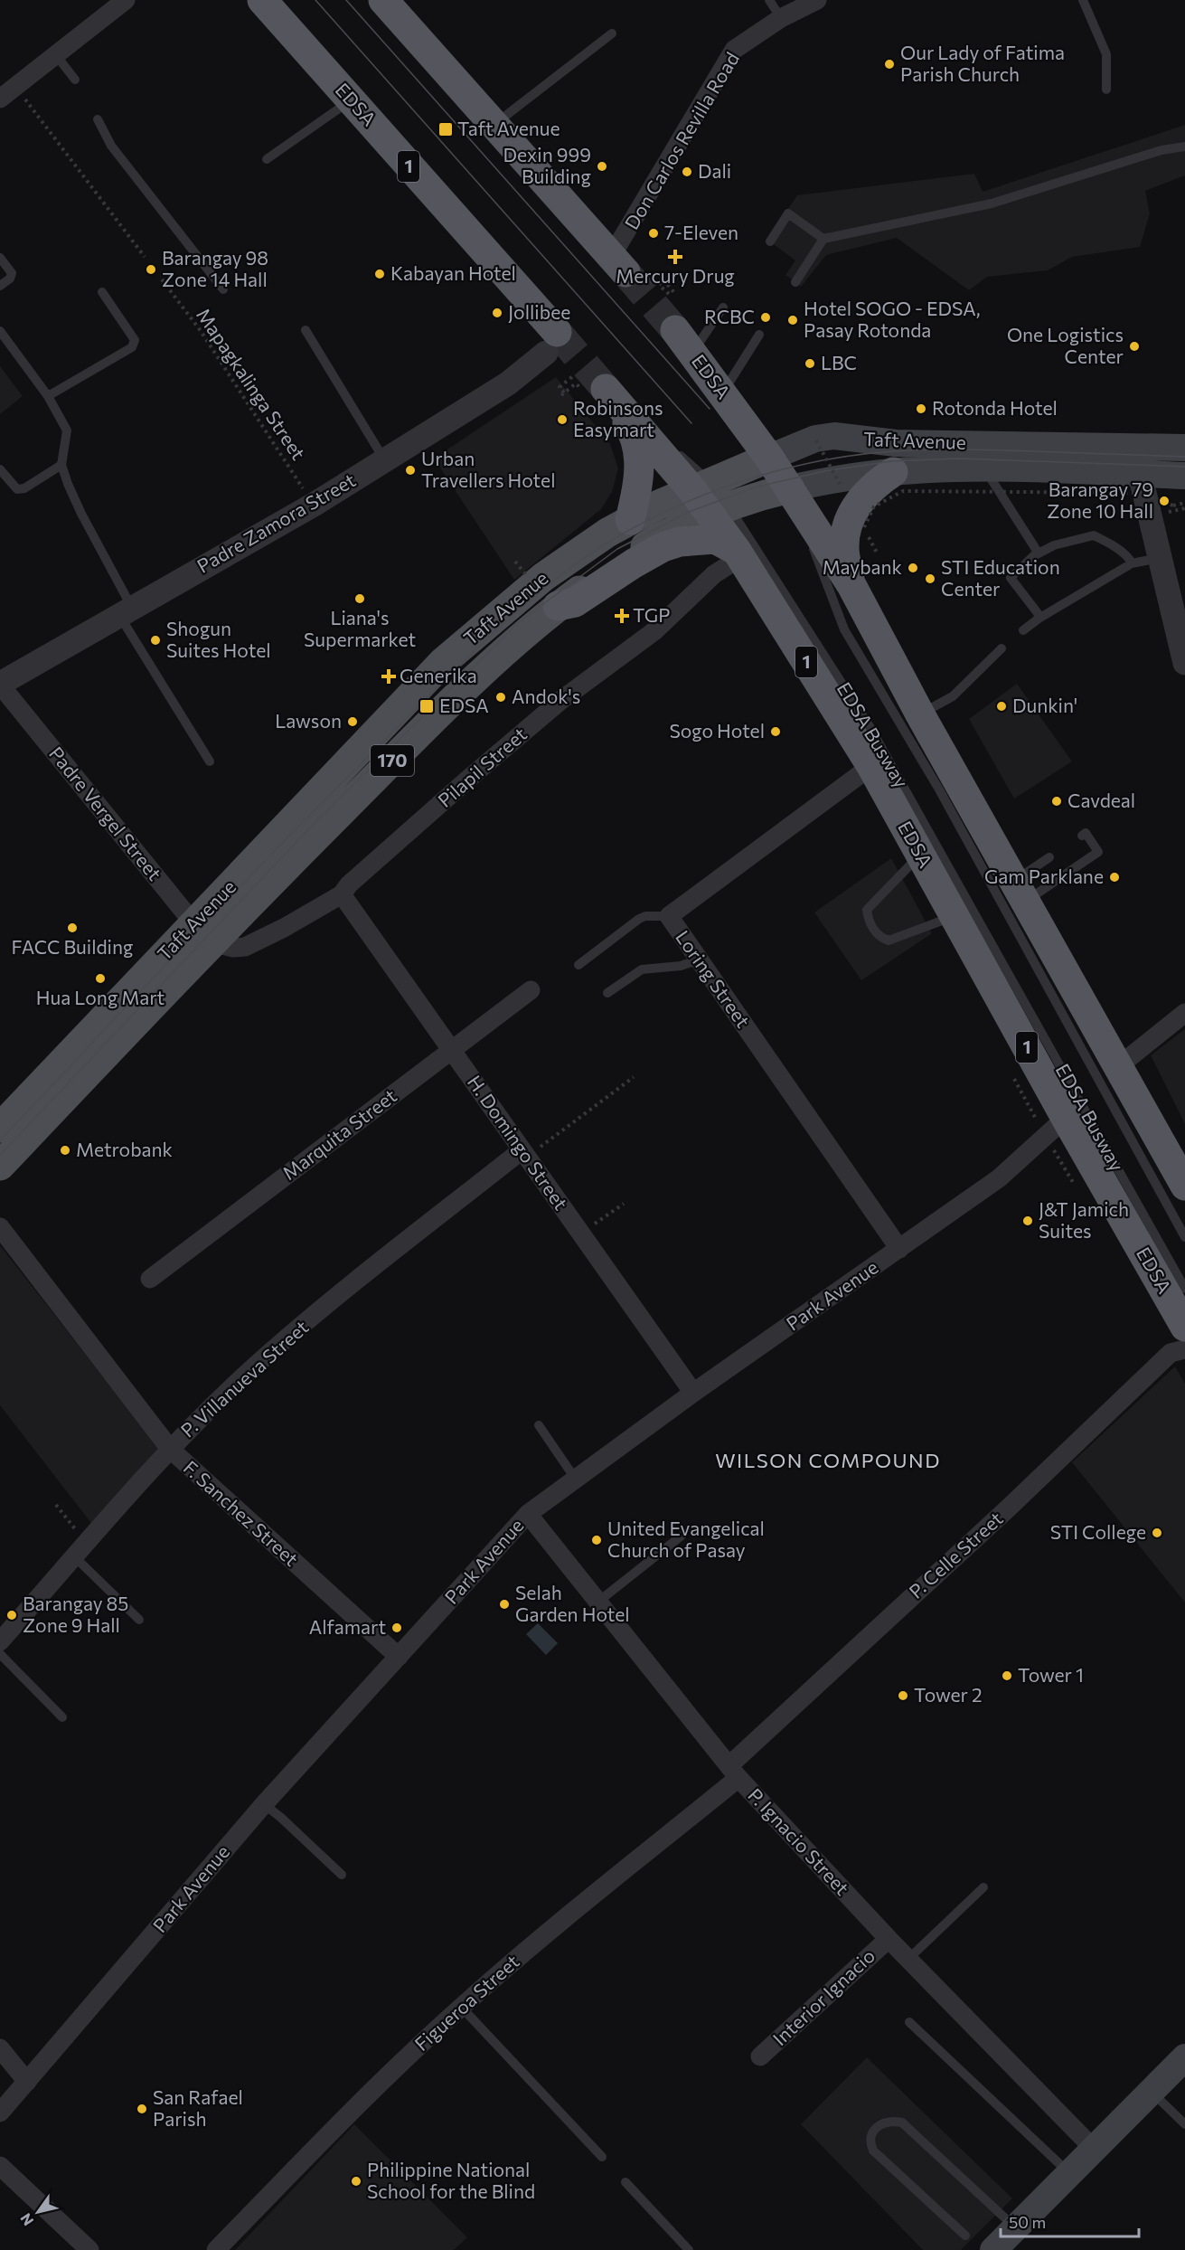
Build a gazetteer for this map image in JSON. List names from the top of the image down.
{
  "streets": {
    "highway": ["EDSA", "1"],
    "main road": ["Taft Avenue", "170"],
    "street": [
      "Don Carlos Revilla Road",
      "Padre Zamora Street",
      "Pilapil Street",
      "Padre Vergel Street",
      "Loring Street",
      "Marquita Street",
      "H. Domingo Street",
      "Park Avenue",
      "P. Villanueva Street",
      "F. Sanchez Street",
      "P. Celle Street",
      "P. Ignacio Street",
      "Interior Ignacio",
      "Figueroa Street"
    ],
    "lane": ["EDSA Busway"],
    "path": ["Mapagkalinga Street"]
  },
  "crossings": [
    ["EDSA", "Taft Avenue"],
    ["EDSA", "Padre Zamora Street"],
    ["EDSA", "EDSA Busway"],
    ["EDSA", "Pilapil Street"],
    ["EDSA", "Loring Street"],
    ["EDSA", "Park Avenue"],
    ["Mapagkalinga Street", "Padre Zamora Street"],
    ["Taft Avenue", "EDSA Busway"],
    ["Taft Avenue", "Pilapil Street"],
    ["Taft Avenue", "Padre Vergel Street"],
    ["Padre Zamora Street", "Padre Vergel Street"],
    ["Pilapil Street", "Padre Vergel Street"],
    ["Pilapil Street", "H. Domingo Street"],
    ["Loring Street", "Park Avenue"],
    ["Marquita Street", "H. Domingo Street"],
    ["H. Domingo Street", "Park Avenue"],
    ["H. Domingo Street", "P. Villanueva Street"],
    ["Park Avenue", "F. Sanchez Street"],
    ["Park Avenue", "P. Ignacio Street"],
    ["P. Villanueva Street", "F. Sanchez Street"],
    ["P. Celle Street", "P. Ignacio Street"],
    ["P. Celle Street", "Figueroa Street"],
    ["P. Ignacio Street", "Interior Ignacio"],
    ["P. Ignacio Street", "Figueroa Street"]
  ],
  "districts": ["WILSON COMPOUND"],
  "places": {
    "other": [
      "Our Lady of Fatima Parish Church",
      "Dexin 999 Building",
      "Dali",
      "7-Eleven",
      "Barangay 98 Zone 14 Hall",
      "Kabayan Hotel",
      "Jollibee",
      "RCBC",
      "Hotel SOGO - EDSA, Pasay Rotonda",
      "One Logistics Center",
      "LBC",
      "Rotonda Hotel",
      "Robinsons Easymart",
      "Urban Travellers Hotel",
      "Barangay 79 Zone 10 Hall",
      "Maybank",
      "STI Education Center",
      "Liana's Supermarket",
      "Shogun Suites Hotel",
      "Andok's",
      "Dunkin'",
      "Lawson",
      "Sogo Hotel",
      "Cavdeal",
      "Gam Parklane",
      "FACC Building",
      "Hua Long Mart",
      "Metrobank",
      "J&T Jamich Suites",
      "STI College",
      "United Evangelical Church of Pasay",
      "Selah Garden Hotel",
      "Barangay 85 Zone 9 Hall",
      "Alfamart",
      "Tower 1",
      "Tower 2",
      "San Rafael Parish",
      "Philippine National School for the Blind"
    ],
    "transit": ["Taft Avenue", "EDSA"],
    "health": ["Mercury Drug", "TGP", "Generika"]
  },
  "scale_bar": "50 m",
  "north": "bottom left"
}
